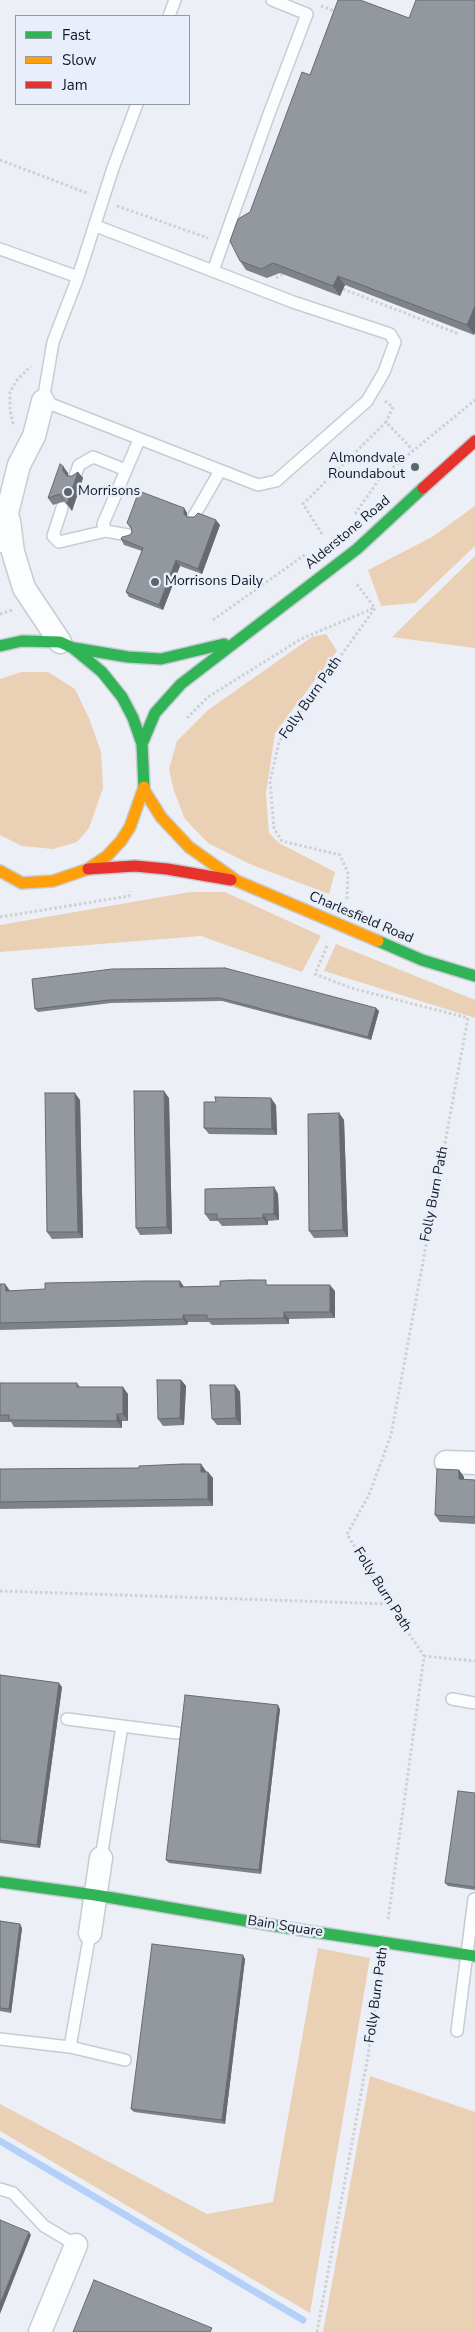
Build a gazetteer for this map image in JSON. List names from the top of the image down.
{
  "streets": {
    "street": ["Alderstone Road", "Charlesfield Road", "Bain Square"],
    "path": ["Folly Burn Path"]
  },
  "crossings": [
    ["Folly Burn Path", "Bain Square"]
  ],
  "places": ["Almondvale Roundabout", "Morrisons", "Morrisons Daily"],
  "legend": ["Fast", "Slow", "Jam"]
}
